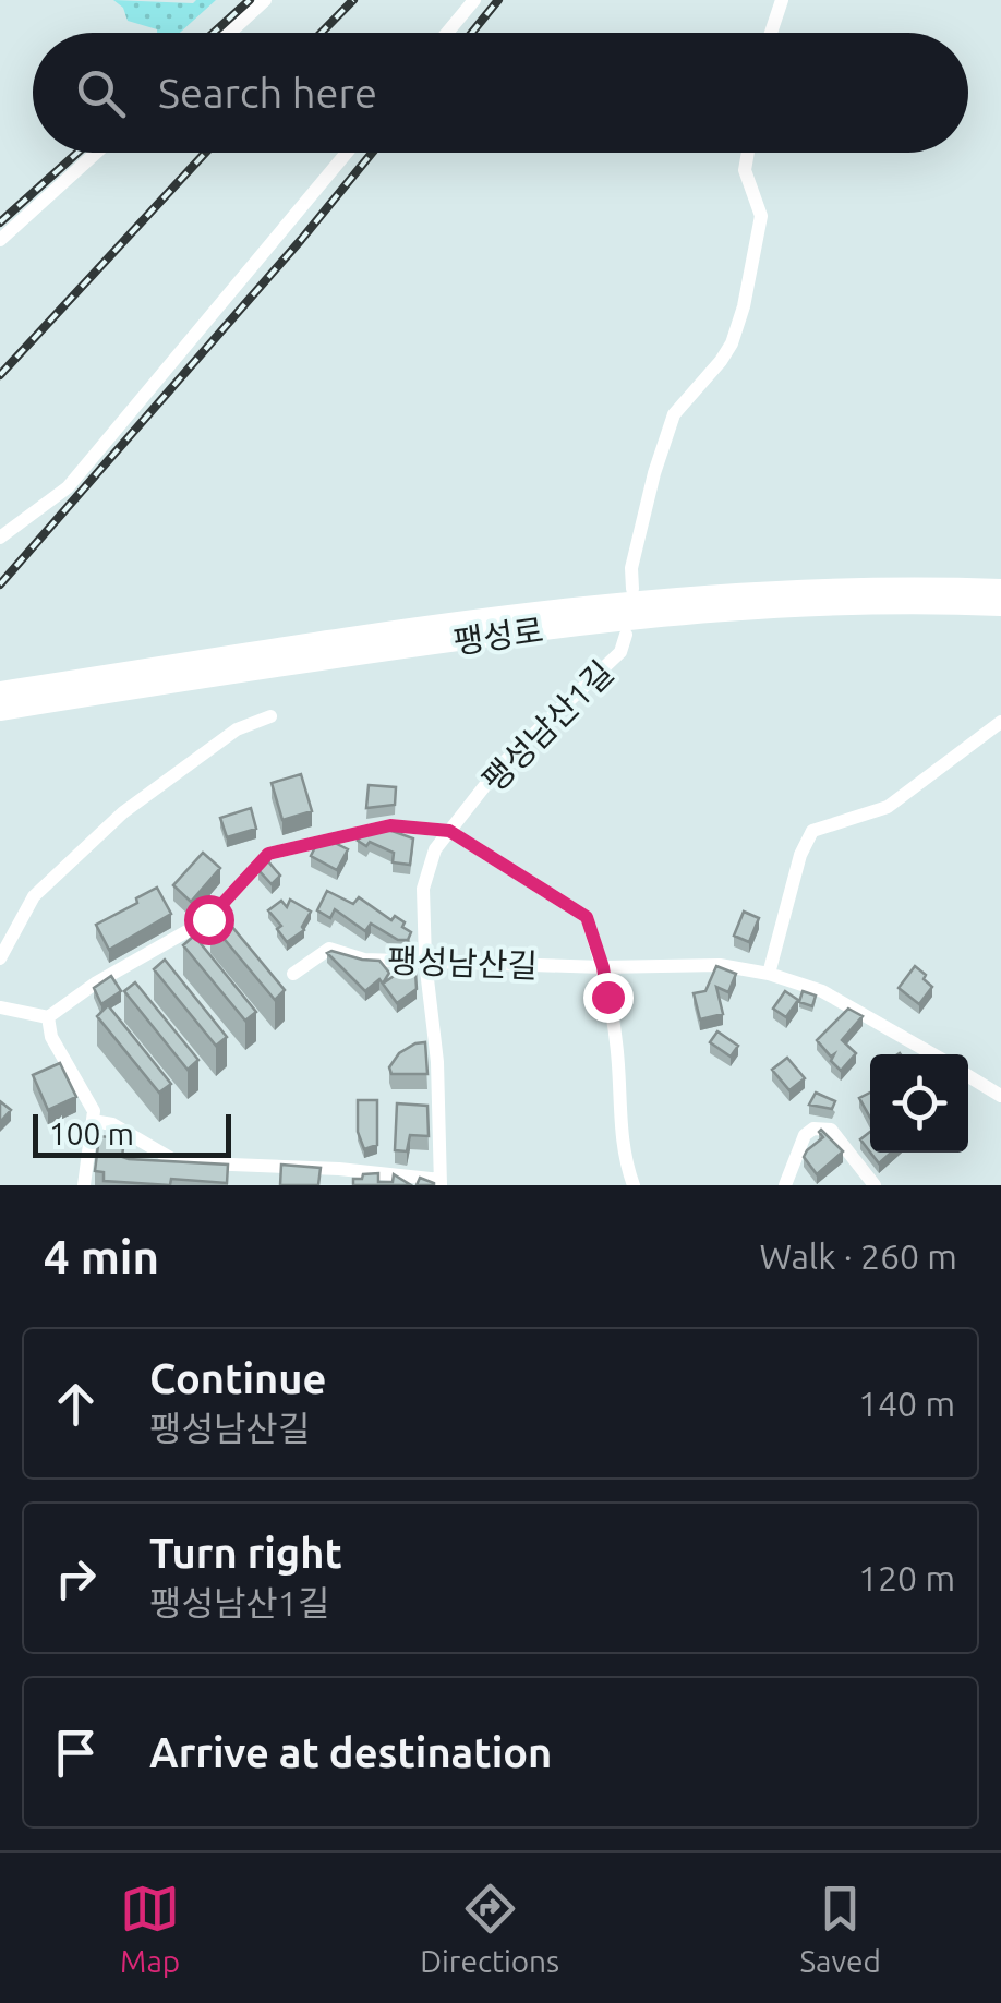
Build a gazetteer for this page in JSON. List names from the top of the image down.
{
  "streets": {
    "main road": ["팽성로"],
    "street": ["팽성남산1길", "팽성남산길"]
  },
  "crossings": [
    ["팽성남산1길", "팽성남산길"]
  ],
  "scale_bar": "100 m",
  "page": {
    "search": "Search here",
    "scale": "100 m",
    "heading": ["4 min", "Walk · 260 m"],
    "list": [
      ["Continue", "팽성남산길", "140 m"],
      ["Turn right", "팽성남산1길", "120 m"],
      "Arrive at destination"
    ],
    "nav": ["Map", "Directions", "Saved"]
  }
}
